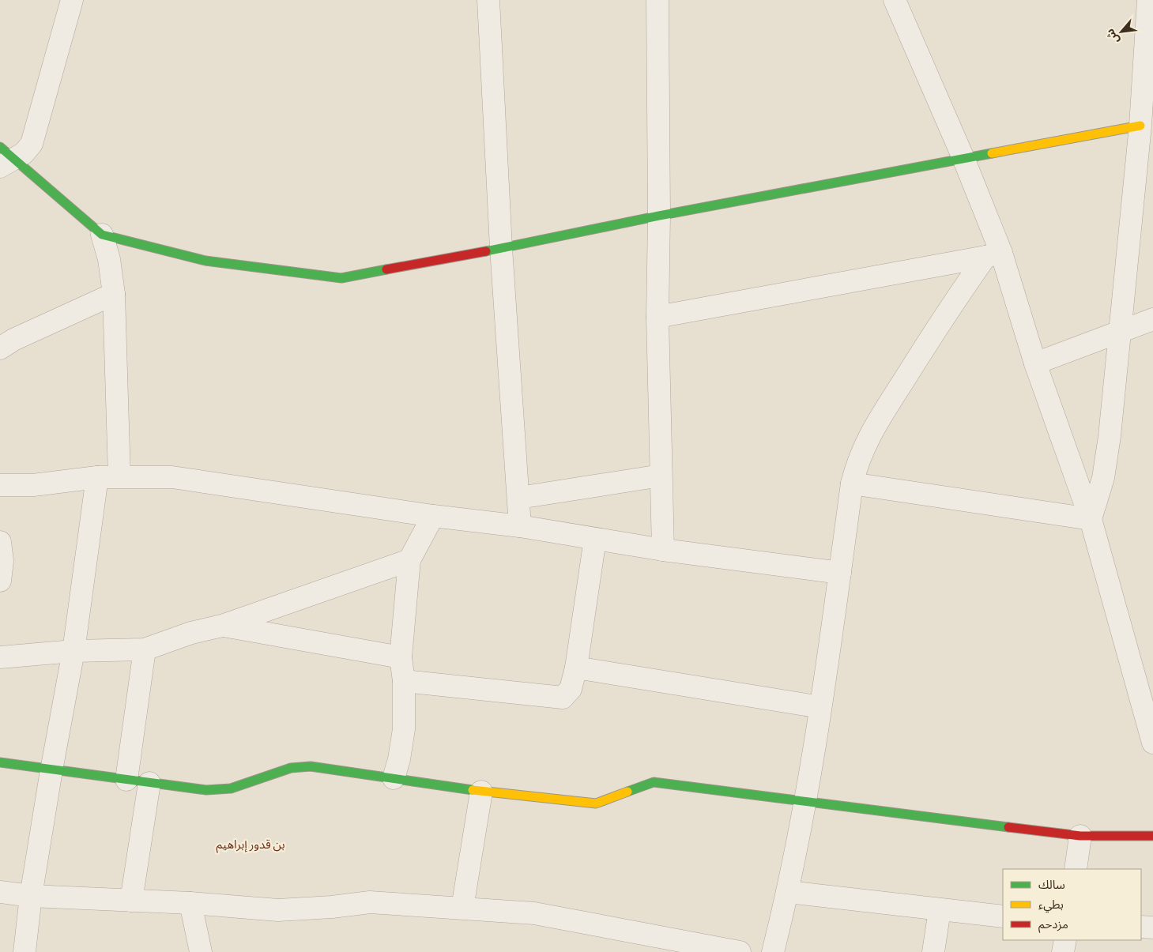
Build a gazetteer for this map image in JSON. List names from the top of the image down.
{
  "districts": ["بن قدور إبراهيم"],
  "legend": ["سالك", "بطيء", "مزدحم"],
  "north": "bottom left"
}
